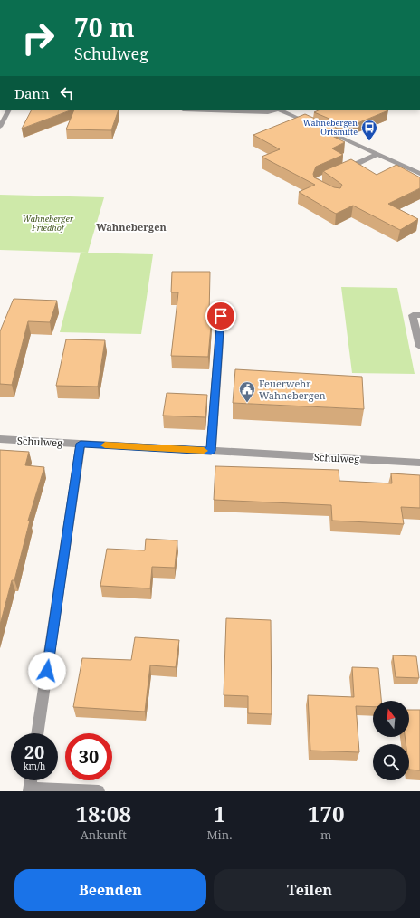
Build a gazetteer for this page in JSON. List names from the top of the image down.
{
  "streets": {
    "street": ["Schulweg"]
  },
  "districts": ["Wahnebergen"],
  "parks": ["Wahneberger Friedhof"],
  "places": {
    "bus stop": ["Wahnebergen Ortsmitte"],
    "public building": ["Feuerwehr Wahnebergen"]
  },
  "north": "top",
  "page": {
    "turn": ["70 m", "Schulweg"],
    "then": "Dann",
    "speed": "20 km/h",
    "limit": "30",
    "eta": [
      "18:08",
      "Ankunft",
      "1",
      "Min.",
      "170",
      "m"
    ],
    "buttons": ["Beenden", "Teilen"]
  }
}
